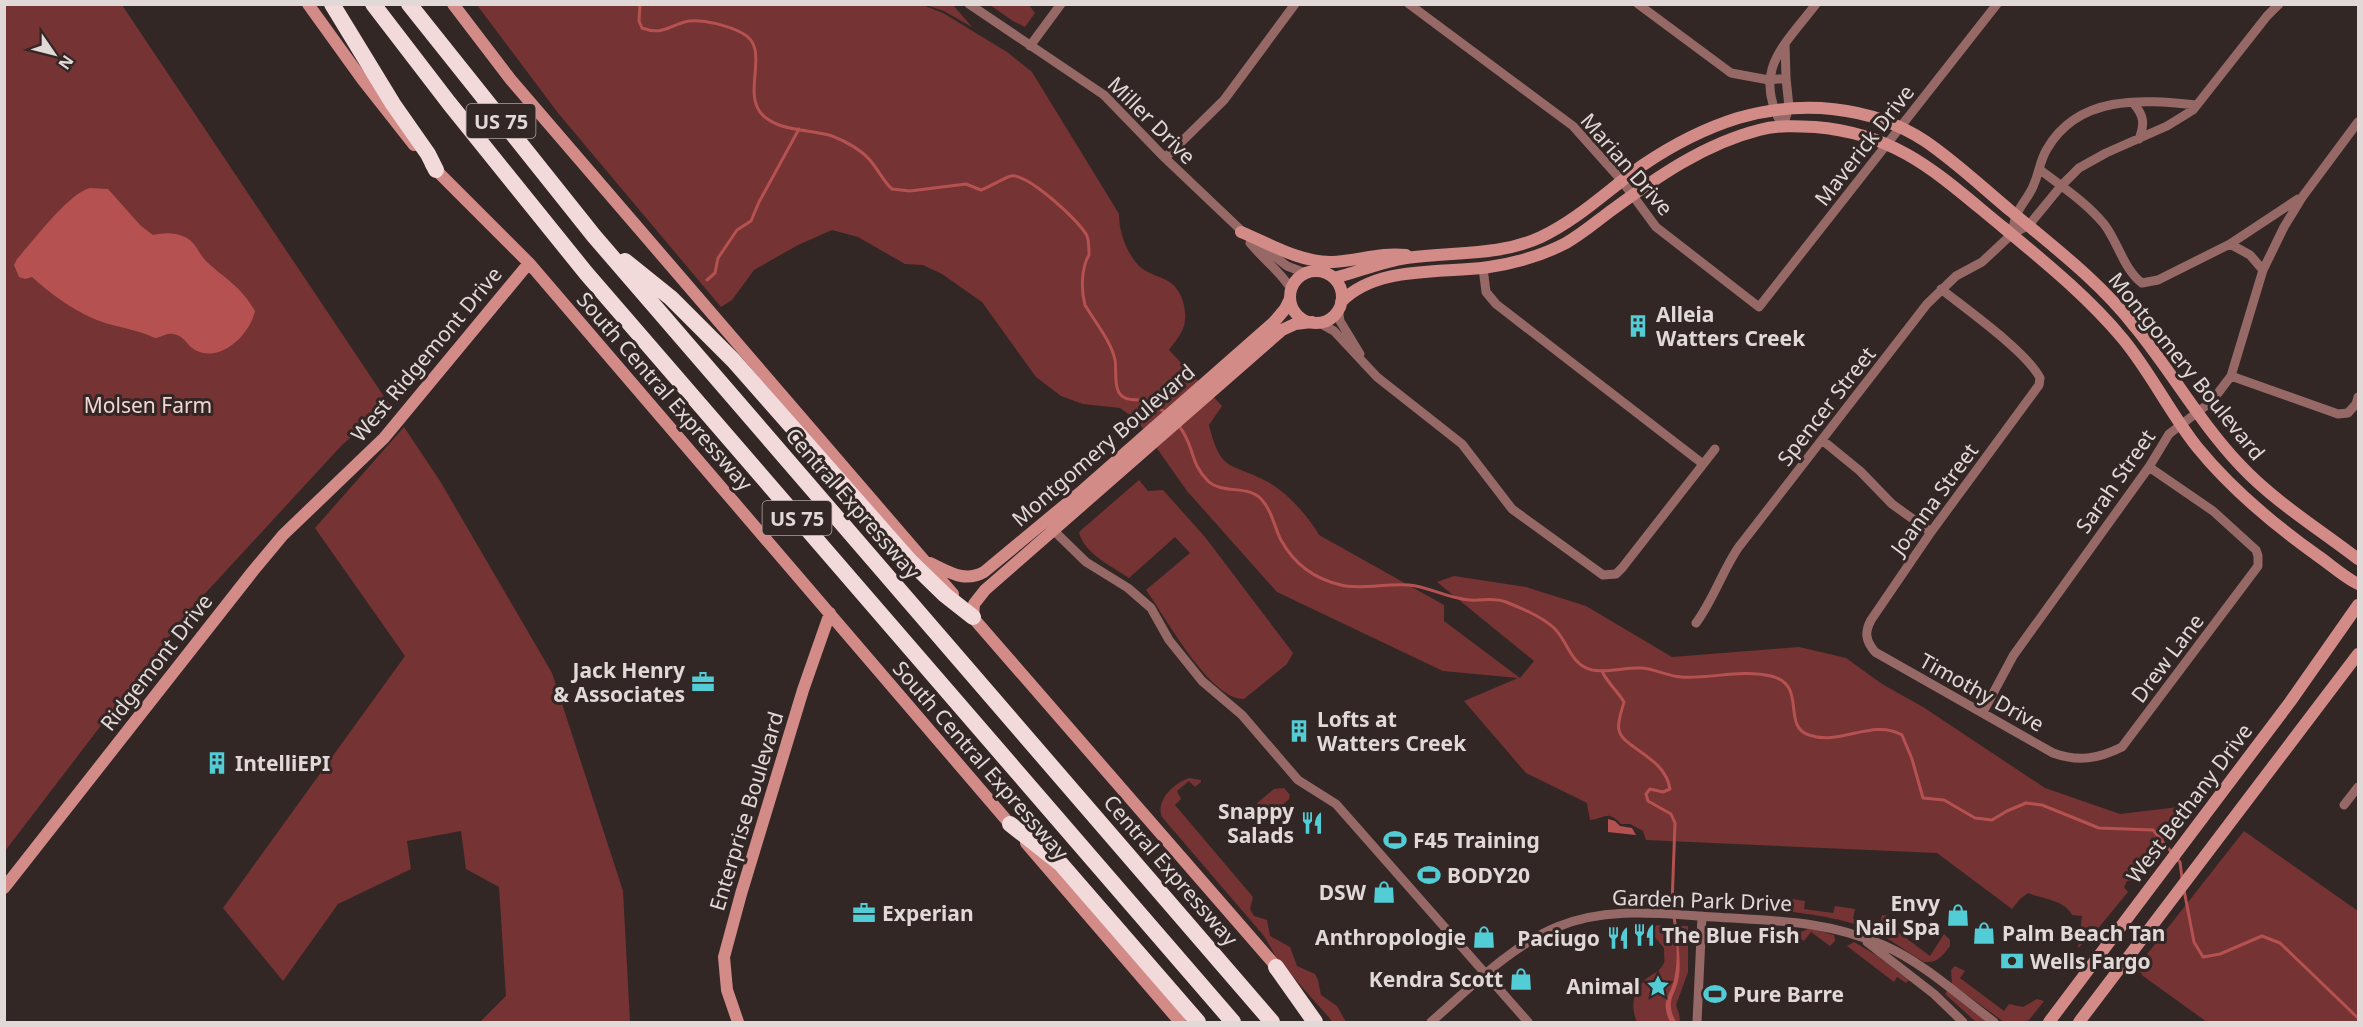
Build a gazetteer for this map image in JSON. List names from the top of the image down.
{
  "streets": {
    "highway": ["US 75", "Central Expressway"],
    "street": [
      "Miller Drive",
      "Maverick Drive",
      "Marian Drive",
      "West Ridgemont Drive",
      "Montgomery Boulevard",
      "South Central Expressway",
      "Spencer Street",
      "Sarah Street",
      "Joanna Street",
      "Drew Lane",
      "Ridgemont Drive",
      "Timothy Drive",
      "West Bethany Drive",
      "Enterprise Boulevard",
      "Garden Park Drive"
    ]
  },
  "crossings": [
    ["Miller Drive", "Montgomery Boulevard"],
    ["Maverick Drive", "Marian Drive"],
    ["Maverick Drive", "Montgomery Boulevard"],
    ["Marian Drive", "Montgomery Boulevard"],
    ["West Ridgemont Drive", "South Central Expressway"],
    ["West Ridgemont Drive", "Ridgemont Drive"],
    ["Montgomery Boulevard", "Spencer Street"],
    ["Montgomery Boulevard", "Sarah Street"],
    ["South Central Expressway", "Enterprise Boulevard"],
    ["Spencer Street", "Joanna Street"],
    ["Sarah Street", "Drew Lane"],
    ["Sarah Street", "Timothy Drive"],
    ["Joanna Street", "Timothy Drive"],
    ["Drew Lane", "Timothy Drive"]
  ],
  "parks": ["Molsen Farm"],
  "places": {
    "building": ["Alleia Watters Creek", "Lofts at Watters Creek", "IntelliEPI"],
    "office": ["Jack Henry & Associates", "Experian"],
    "restaurant": ["Snappy Salads", "The Blue Fish", "Paciugo"],
    "sports": ["F45 Training", "BODY20", "Pure Barre"],
    "shop": [
      "DSW",
      "Envy Nail Spa",
      "Palm Beach Tan",
      "Anthropologie",
      "Kendra Scott"
    ],
    "bank": ["Wells Fargo"],
    "place": ["Animal"]
  },
  "north": "bottom right"
}
